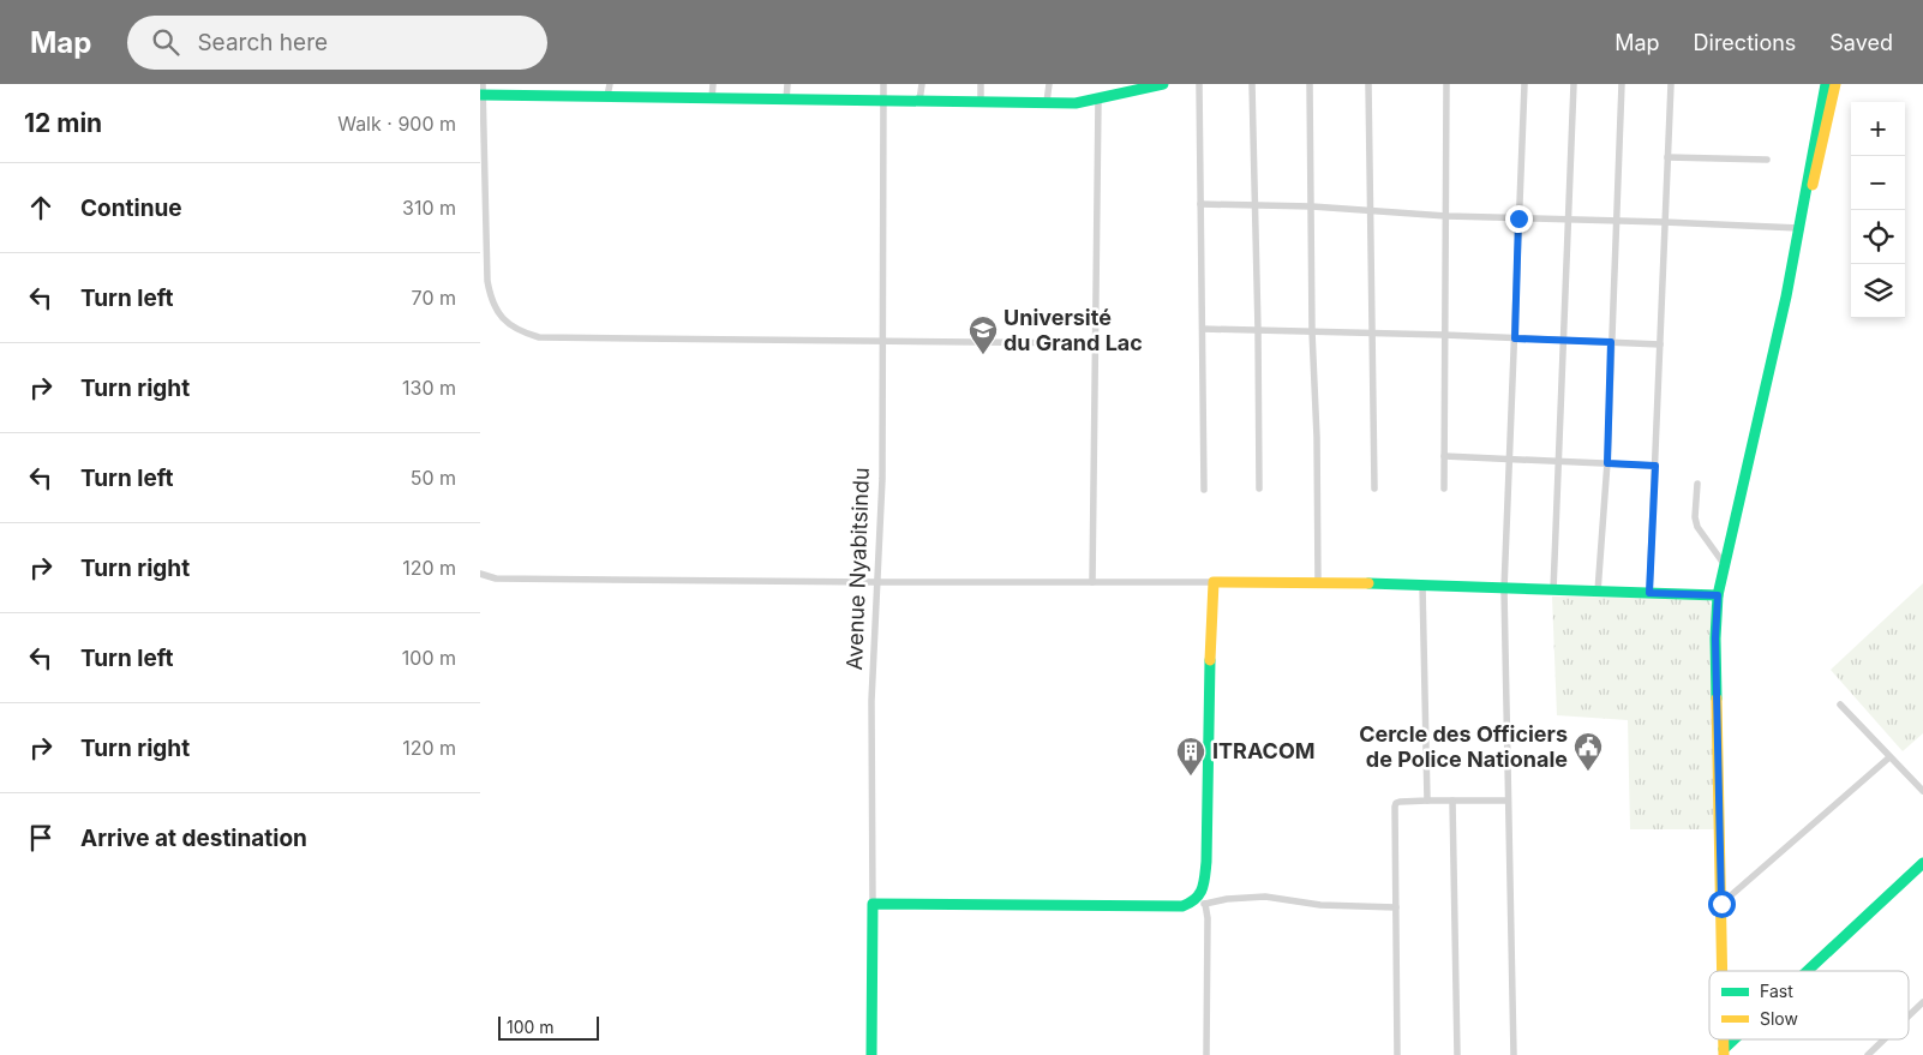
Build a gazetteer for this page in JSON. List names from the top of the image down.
{
  "streets": {
    "street": ["Avenue Nyabitsindu"]
  },
  "places": {
    "school or university": ["Université du Grand Lac"],
    "public building": ["Cercle des Officiers de Police Nationale"],
    "building": ["ITRACOM"]
  },
  "legend": ["Fast", "Slow"],
  "scale_bar": "100 m",
  "page": {
    "header": "Map",
    "search": "Search here",
    "nav": ["Map", "Directions", "Saved"],
    "heading": ["12 min", "Walk · 900 m"],
    "map_buttons": ["+", "−"],
    "list": [
      ["Continue", "310 m"],
      ["Turn left", "70 m"],
      ["Turn right", "130 m"],
      ["Turn left", "50 m"],
      ["Turn right", "120 m"],
      ["Turn left", "100 m"],
      ["Turn right", "120 m"],
      "Arrive at destination"
    ],
    "scale": "100 m"
  }
}
